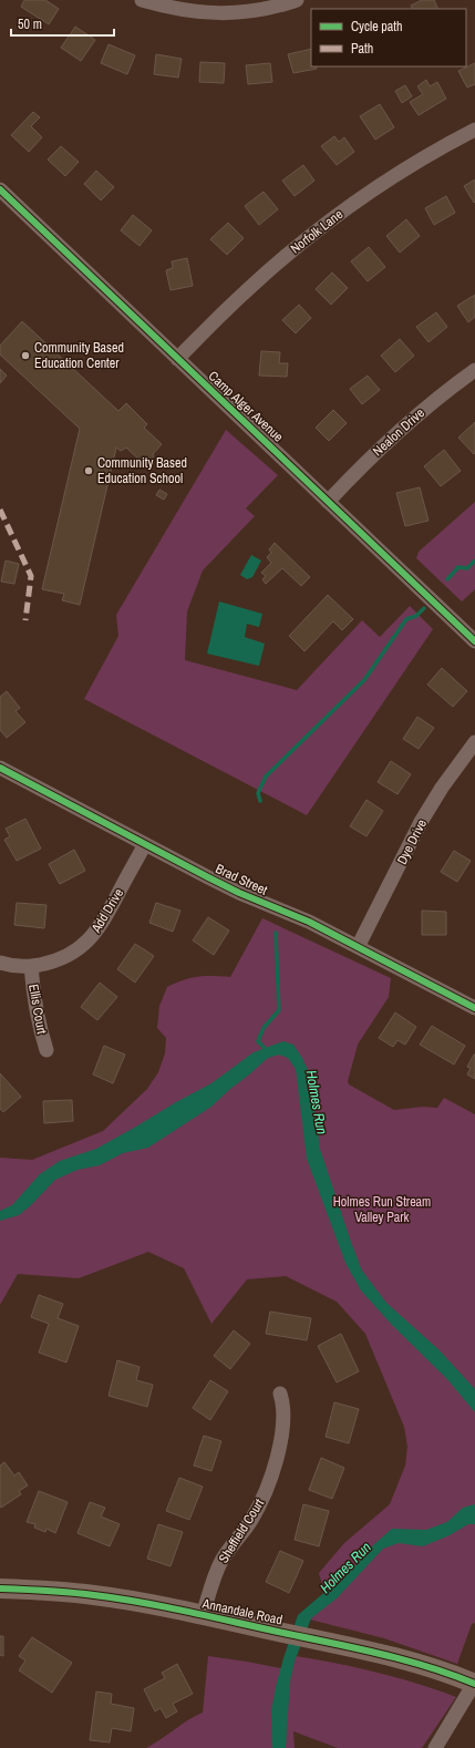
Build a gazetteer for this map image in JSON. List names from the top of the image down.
{
  "streets": {
    "main road": ["Annandale Road"],
    "street": [
      "Norfolk Lane",
      "Camp Alger Avenue",
      "Nealon Drive",
      "Dye Drive",
      "Brad Street",
      "Add Drive",
      "Ellis Court",
      "Sheffield Court"
    ]
  },
  "crossings": [
    ["Norfolk Lane", "Camp Alger Avenue"],
    ["Camp Alger Avenue", "Nealon Drive"],
    ["Dye Drive", "Brad Street"],
    ["Brad Street", "Add Drive"],
    ["Add Drive", "Ellis Court"],
    ["Sheffield Court", "Annandale Road"]
  ],
  "water": ["Holmes Run"],
  "parks": ["Holmes Run Stream Valley Park"],
  "places": ["Community Based Education Center", "Community Based Education School"],
  "legend": ["Cycle path", "Path"],
  "scale_bar": "50 m"
}
